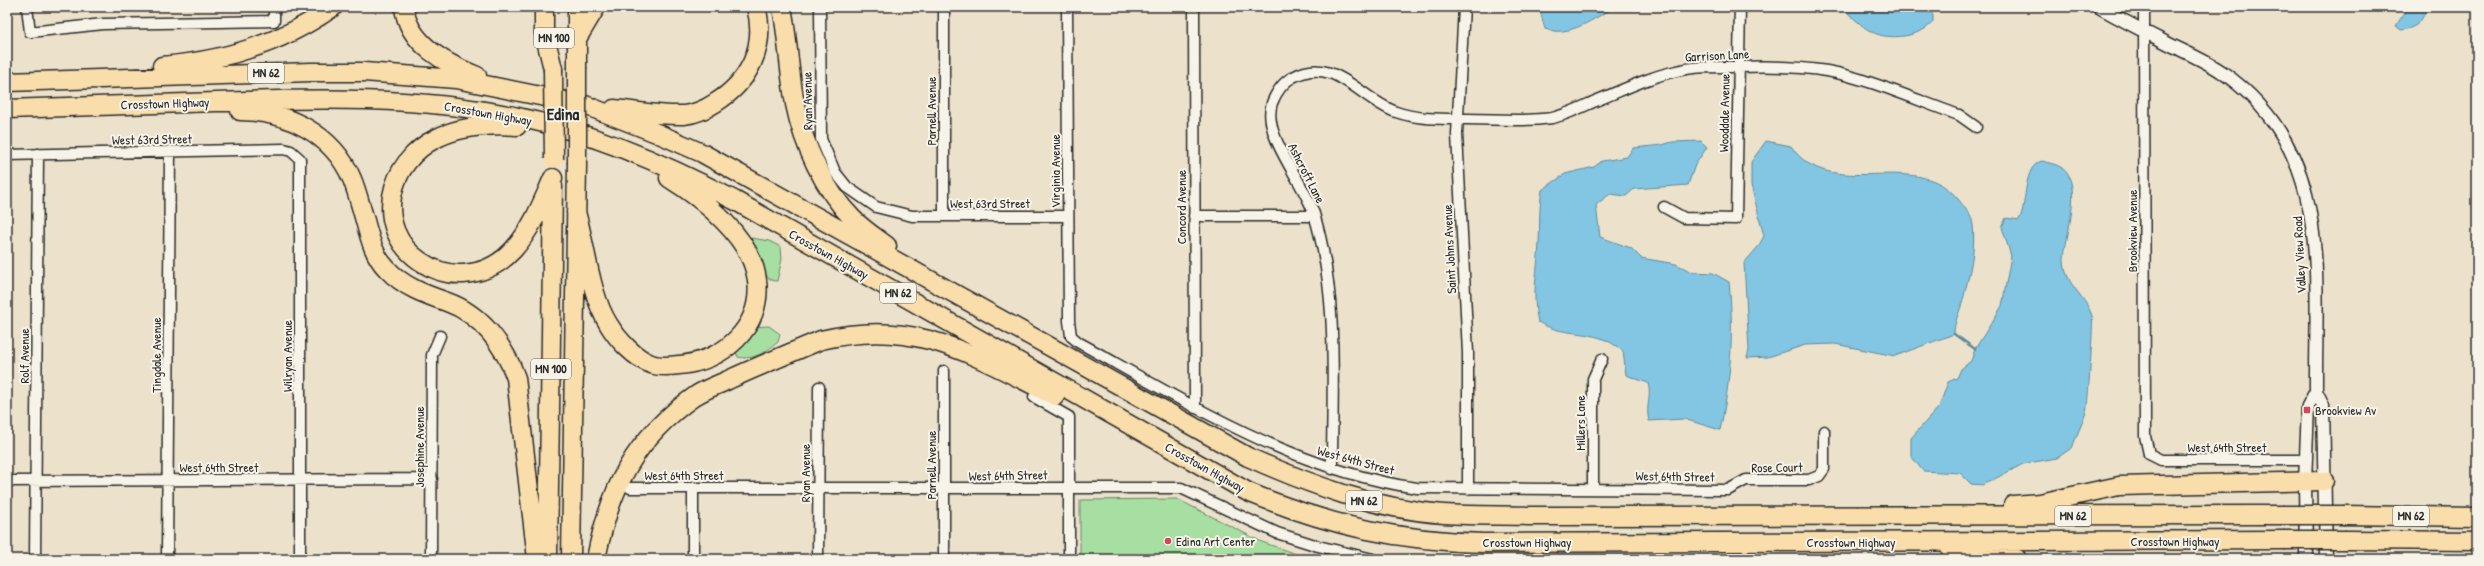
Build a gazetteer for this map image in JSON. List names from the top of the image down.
{
  "streets": {
    "highway": ["MN 100", "MN 62", "Crosstown Highway"],
    "street": [
      "Garrison Lane",
      "Ryan Avenue",
      "Parnell Avenue",
      "Wooddale Avenue",
      "West 63rd Street",
      "Virginia Avenue",
      "Ashcroft Lane",
      "Concord Avenue",
      "Brookview Avenue",
      "Saint Johns Avenue",
      "Valley View Road",
      "Tingdale Avenue",
      "Rolf Avenue",
      "Wilryan Avenue",
      "Millers Lane",
      "Josephine Avenue",
      "West 64th Street",
      "Rose Court"
    ]
  },
  "crossings": [
    ["Garrison Lane", "Wooddale Avenue"],
    ["Garrison Lane", "Ashcroft Lane"],
    ["Garrison Lane", "Saint Johns Avenue"],
    ["Ryan Avenue", "West 63rd Street"],
    ["Ryan Avenue", "West 64th Street"],
    ["Parnell Avenue", "West 63rd Street"],
    ["Parnell Avenue", "West 64th Street"],
    ["West 63rd Street", "Virginia Avenue"],
    ["West 63rd Street", "Tingdale Avenue"],
    ["West 63rd Street", "Rolf Avenue"],
    ["West 63rd Street", "Wilryan Avenue"],
    ["Virginia Avenue", "West 64th Street"],
    ["Ashcroft Lane", "Saint Johns Avenue"],
    ["Ashcroft Lane", "West 64th Street"],
    ["Concord Avenue", "West 64th Street"],
    ["Brookview Avenue", "Valley View Road"],
    ["Brookview Avenue", "West 64th Street"],
    ["Saint Johns Avenue", "West 64th Street"],
    ["Valley View Road", "West 64th Street"],
    ["Tingdale Avenue", "West 64th Street"],
    ["Rolf Avenue", "West 64th Street"],
    ["Wilryan Avenue", "West 64th Street"],
    ["Millers Lane", "West 64th Street"],
    ["Josephine Avenue", "West 64th Street"],
    ["West 64th Street", "Rose Court"]
  ],
  "districts": ["Edina"],
  "places": {
    "transit": ["Brookview Av"],
    "other": ["Edina Art Center"]
  }
}
